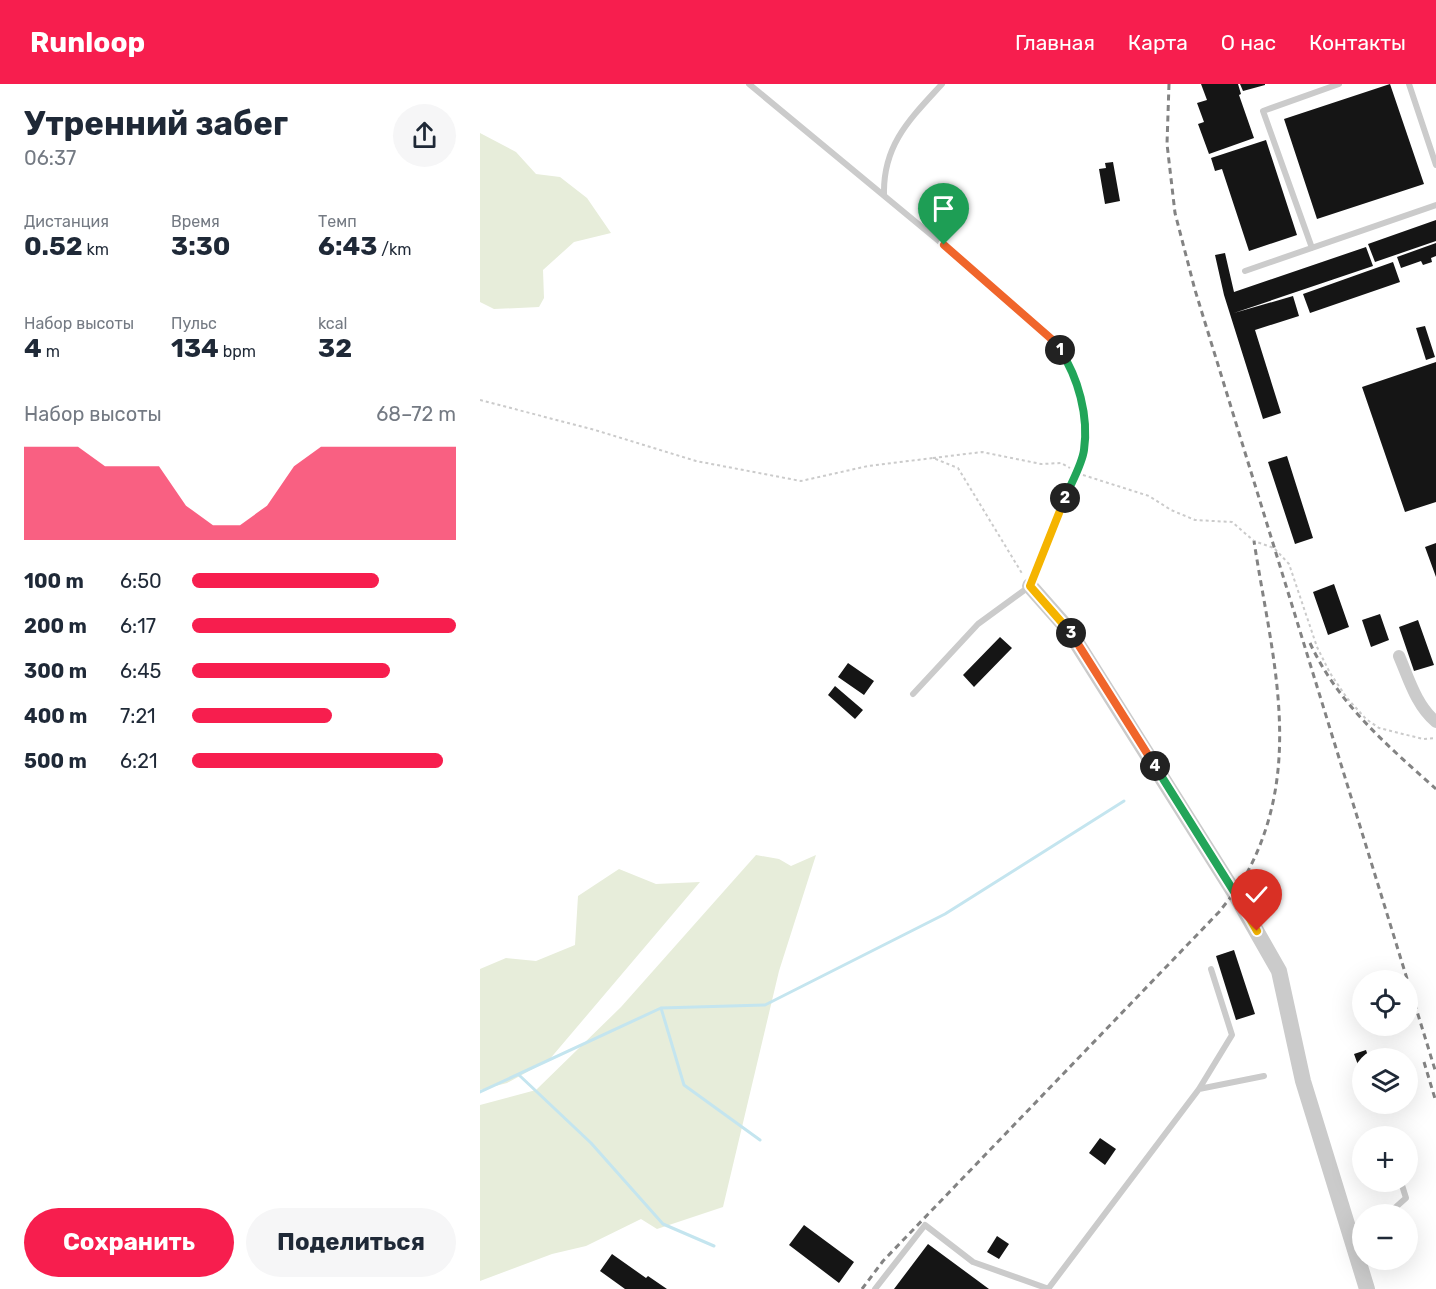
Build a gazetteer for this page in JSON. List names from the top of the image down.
{
  "page": {
    "header": "Runloop",
    "nav": [
      "Главная",
      "Карта",
      "О нас",
      "Контакты"
    ],
    "heading": ["Утренний забег", "06:37"],
    "stats": [
      ["Дистанция", "0.52 km"],
      ["Время", "3:30"],
      ["Темп", "6:43 /km"],
      ["Набор высоты", "4 m"],
      ["Пульс", "134 bpm"],
      ["kcal", "32"]
    ],
    "pins": [
      "1",
      "2",
      "3",
      "4"
    ],
    "chart": ["Набор высоты", "68–72 m"],
    "list": [
      {
        "name": "100 m",
        "note": "6:50"
      },
      {
        "name": "200 m",
        "note": "6:17"
      },
      {
        "name": "300 m",
        "note": "6:45"
      },
      {
        "name": "400 m",
        "note": "7:21"
      },
      {
        "name": "500 m",
        "note": "6:21"
      }
    ],
    "map_buttons": ["+", "−"],
    "buttons": ["Сохранить", "Поделиться"]
  }
}
